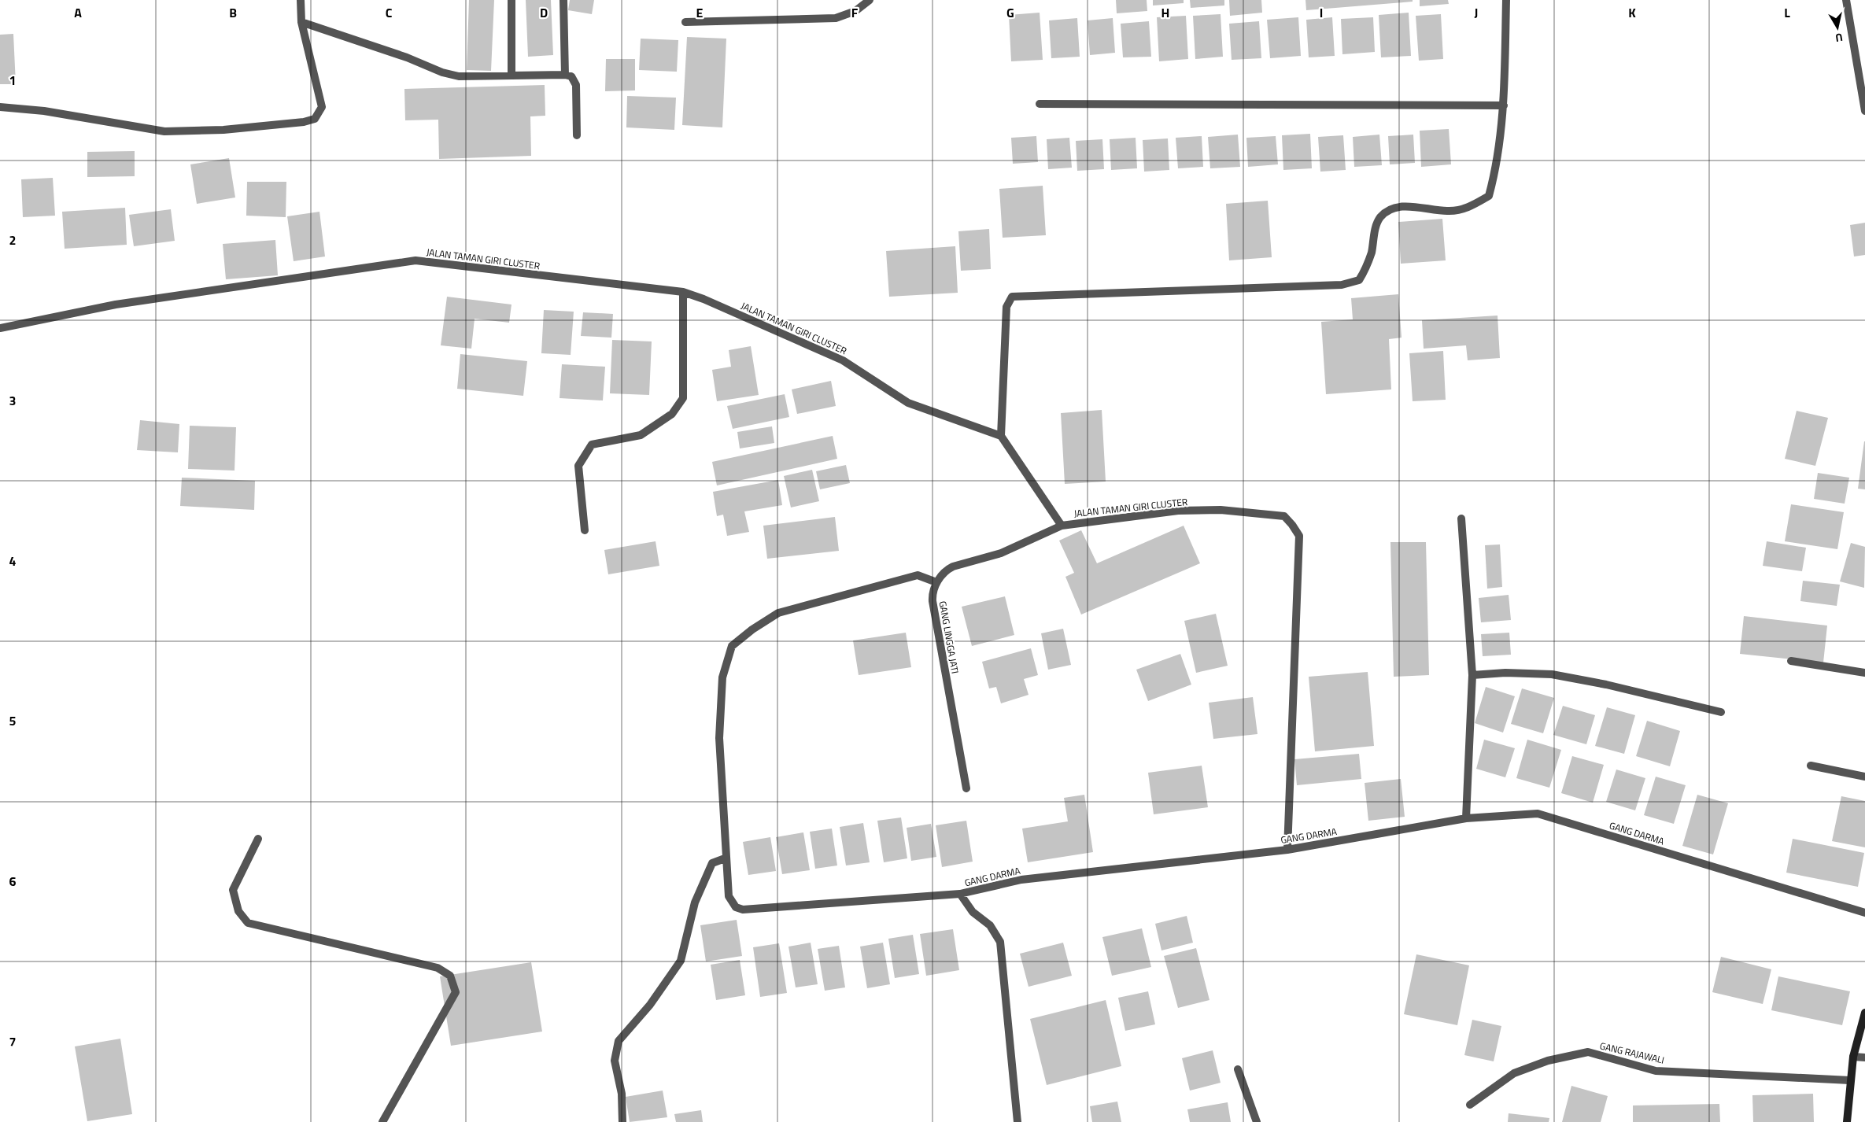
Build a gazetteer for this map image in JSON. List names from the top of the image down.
{
  "streets": {
    "street": [
      "JALAN TAMAN GIRI CLUSTER",
      "GANG LINGGA JATI",
      "GANG DARMA",
      "GANG RAJAWALI"
    ]
  },
  "crossings": [
    ["JALAN TAMAN GIRI CLUSTER", "GANG DARMA"]
  ],
  "north": "bottom",
  "grid": {
    "columns": [
      "A",
      "B",
      "C",
      "D",
      "E",
      "F",
      "G",
      "H",
      "I",
      "J",
      "K",
      "L"
    ],
    "rows": [
      "1",
      "2",
      "3",
      "4",
      "5",
      "6",
      "7"
    ]
  }
}
